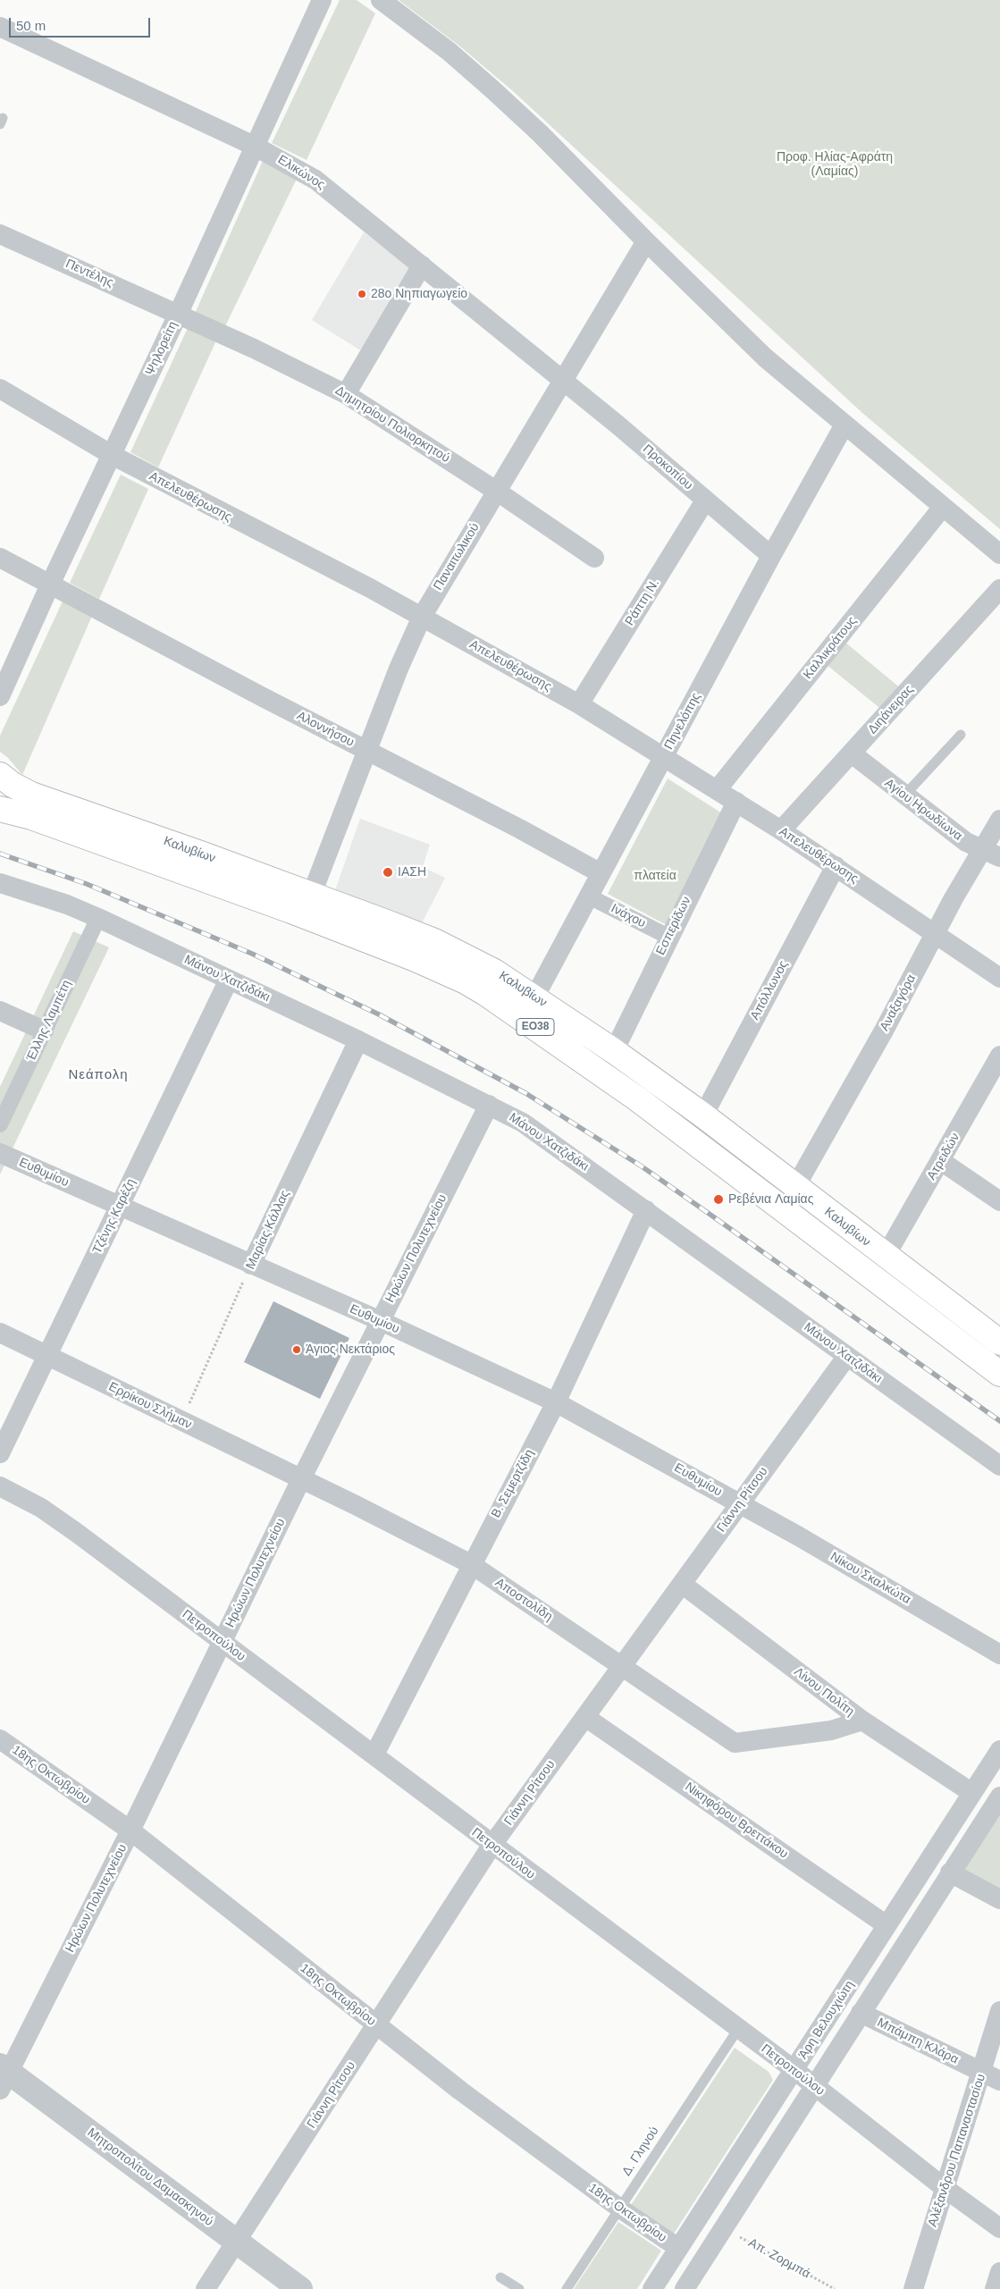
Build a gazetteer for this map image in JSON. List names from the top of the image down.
{
  "streets": {
    "main road": ["Καλυβίων", "ΕΟ38"],
    "street": [
      "Ελικώνος",
      "Πεντέλης",
      "Ψηλορείτη",
      "Δημητρίου Πολιορκητού",
      "Προκοπίου",
      "Απελευθέρωσης",
      "Παναιτωλικού",
      "Ράπτη Ν.",
      "Καλλικράτους",
      "Διηάνειρας",
      "Πηνελόπης",
      "Αλοννήσου",
      "Αγίου Ηρωδίωνα",
      "Ινάχου",
      "Εσπερίδων",
      "Μάνου Χατζιδάκι",
      "Απόλλωνος",
      "Αναξαγόρα",
      "Έλλης Λαμπέτη",
      "Ατρειδών",
      "Ευθυμίου",
      "Τζένης Καρέζη",
      "Μαρίας Κάλλας",
      "Ηρώων Πολυτεχνείου",
      "Ερρίκου Σλήμαν",
      "Β. Σεμερτζίδη",
      "Γιάννη Ρίτσου",
      "Νίκου Σκαλκώτα",
      "Αποστολίδη",
      "Πετροπούλου",
      "Λίνου Πολίτη",
      "18ης Οκτωβρίου",
      "Νικηφόρου Βρεττάκου",
      "Άρη Βελουχιώτη",
      "Μπάμπη Κλάρα",
      "Αλέξανδρου Παπαναστασίου",
      "Μητροπολίτου Δαμασκηνού"
    ],
    "lane": ["Δ. Γληνού"],
    "path": ["Απ. Ζορμπά"]
  },
  "crossings": [
    ["Ελικώνος", "Ψηλορείτη"],
    ["Ελικώνος", "Προκοπίου"],
    ["Ελικώνος", "Παναιτωλικού"],
    ["Πεντέλης", "Ψηλορείτη"],
    ["Πεντέλης", "Δημητρίου Πολιορκητού"],
    ["Ψηλορείτη", "Δημητρίου Πολιορκητού"],
    ["Ψηλορείτη", "Απελευθέρωσης"],
    ["Ψηλορείτη", "Αλοννήσου"],
    ["Δημητρίου Πολιορκητού", "Παναιτωλικού"],
    ["Προκοπίου", "Παναιτωλικού"],
    ["Προκοπίου", "Ράπτη Ν."],
    ["Προκοπίου", "Πηνελόπης"],
    ["Απελευθέρωσης", "Παναιτωλικού"],
    ["Απελευθέρωσης", "Ράπτη Ν."],
    ["Απελευθέρωσης", "Καλλικράτους"],
    ["Απελευθέρωσης", "Διηάνειρας"],
    ["Απελευθέρωσης", "Πηνελόπης"],
    ["Απελευθέρωσης", "Εσπερίδων"],
    ["Απελευθέρωσης", "Απόλλωνος"],
    ["Απελευθέρωσης", "Αναξαγόρα"],
    ["Παναιτωλικού", "Αλοννήσου"],
    ["Παναιτωλικού", "Καλυβίων"],
    ["Διηάνειρας", "Αγίου Ηρωδίωνα"],
    ["Πηνελόπης", "Αλοννήσου"],
    ["Πηνελόπης", "Καλυβίων"],
    ["Πηνελόπης", "Ινάχου"],
    ["Αγίου Ηρωδίωνα", "Αναξαγόρα"],
    ["Καλυβίων", "Εσπερίδων"],
    ["Καλυβίων", "Απόλλωνος"],
    ["Καλυβίων", "Αναξαγόρα"],
    ["Καλυβίων", "Ατρειδών"],
    ["Ινάχου", "Εσπερίδων"],
    ["Μάνου Χατζιδάκι", "Έλλης Λαμπέτη"],
    ["Μάνου Χατζιδάκι", "Τζένης Καρέζη"],
    ["Μάνου Χατζιδάκι", "Μαρίας Κάλλας"],
    ["Μάνου Χατζιδάκι", "Ηρώων Πολυτεχνείου"],
    ["Μάνου Χατζιδάκι", "Β. Σεμερτζίδη"],
    ["Μάνου Χατζιδάκι", "Γιάννη Ρίτσου"],
    ["Ευθυμίου", "Τζένης Καρέζη"],
    ["Ευθυμίου", "Μαρίας Κάλλας"],
    ["Ευθυμίου", "Ηρώων Πολυτεχνείου"],
    ["Ευθυμίου", "Β. Σεμερτζίδη"],
    ["Ευθυμίου", "Γιάννη Ρίτσου"],
    ["Ευθυμίου", "Νίκου Σκαλκώτα"],
    ["Τζένης Καρέζη", "Ερρίκου Σλήμαν"],
    ["Μαρίας Κάλλας", "Ερρίκου Σλήμαν"],
    ["Ηρώων Πολυτεχνείου", "Ερρίκου Σλήμαν"],
    ["Ηρώων Πολυτεχνείου", "Αποστολίδη"],
    ["Ηρώων Πολυτεχνείου", "Πετροπούλου"],
    ["Ηρώων Πολυτεχνείου", "18ης Οκτωβρίου"],
    ["Ηρώων Πολυτεχνείου", "Μητροπολίτου Δαμασκηνού"],
    ["Ερρίκου Σλήμαν", "Αποστολίδη"],
    ["Β. Σεμερτζίδη", "Αποστολίδη"],
    ["Β. Σεμερτζίδη", "Πετροπούλου"],
    ["Γιάννη Ρίτσου", "Νίκου Σκαλκώτα"],
    ["Γιάννη Ρίτσου", "Αποστολίδη"],
    ["Γιάννη Ρίτσου", "Πετροπούλου"],
    ["Γιάννη Ρίτσου", "Λίνου Πολίτη"],
    ["Γιάννη Ρίτσου", "18ης Οκτωβρίου"],
    ["Γιάννη Ρίτσου", "Νικηφόρου Βρεττάκου"],
    ["Γιάννη Ρίτσου", "Μητροπολίτου Δαμασκηνού"],
    ["Αποστολίδη", "Λίνου Πολίτη"],
    ["Πετροπούλου", "Άρη Βελουχιώτη"],
    ["Πετροπούλου", "Αλέξανδρου Παπαναστασίου"],
    ["Πετροπούλου", "Δ. Γληνού"],
    ["Λίνου Πολίτη", "Άρη Βελουχιώτη"],
    ["18ης Οκτωβρίου", "Άρη Βελουχιώτη"],
    ["18ης Οκτωβρίου", "Δ. Γληνού"],
    ["Νικηφόρου Βρεττάκου", "Άρη Βελουχιώτη"],
    ["Άρη Βελουχιώτη", "Μπάμπη Κλάρα"],
    ["Άρη Βελουχιώτη", "Απ. Ζορμπά"],
    ["Μπάμπη Κλάρα", "Αλέξανδρου Παπαναστασίου"]
  ],
  "districts": ["Νεάπολη"],
  "parks": ["Προφ. Ηλίας-Αφράτη (Λαμίας)", "πλατεία"],
  "places": [
    "28ο Νηπιαγωγείο",
    "ΙΑΣΗ",
    "Ρεβένια Λαμίας",
    "Άγιος Νεκτάριος"
  ],
  "scale_bar": "50 m"
}
